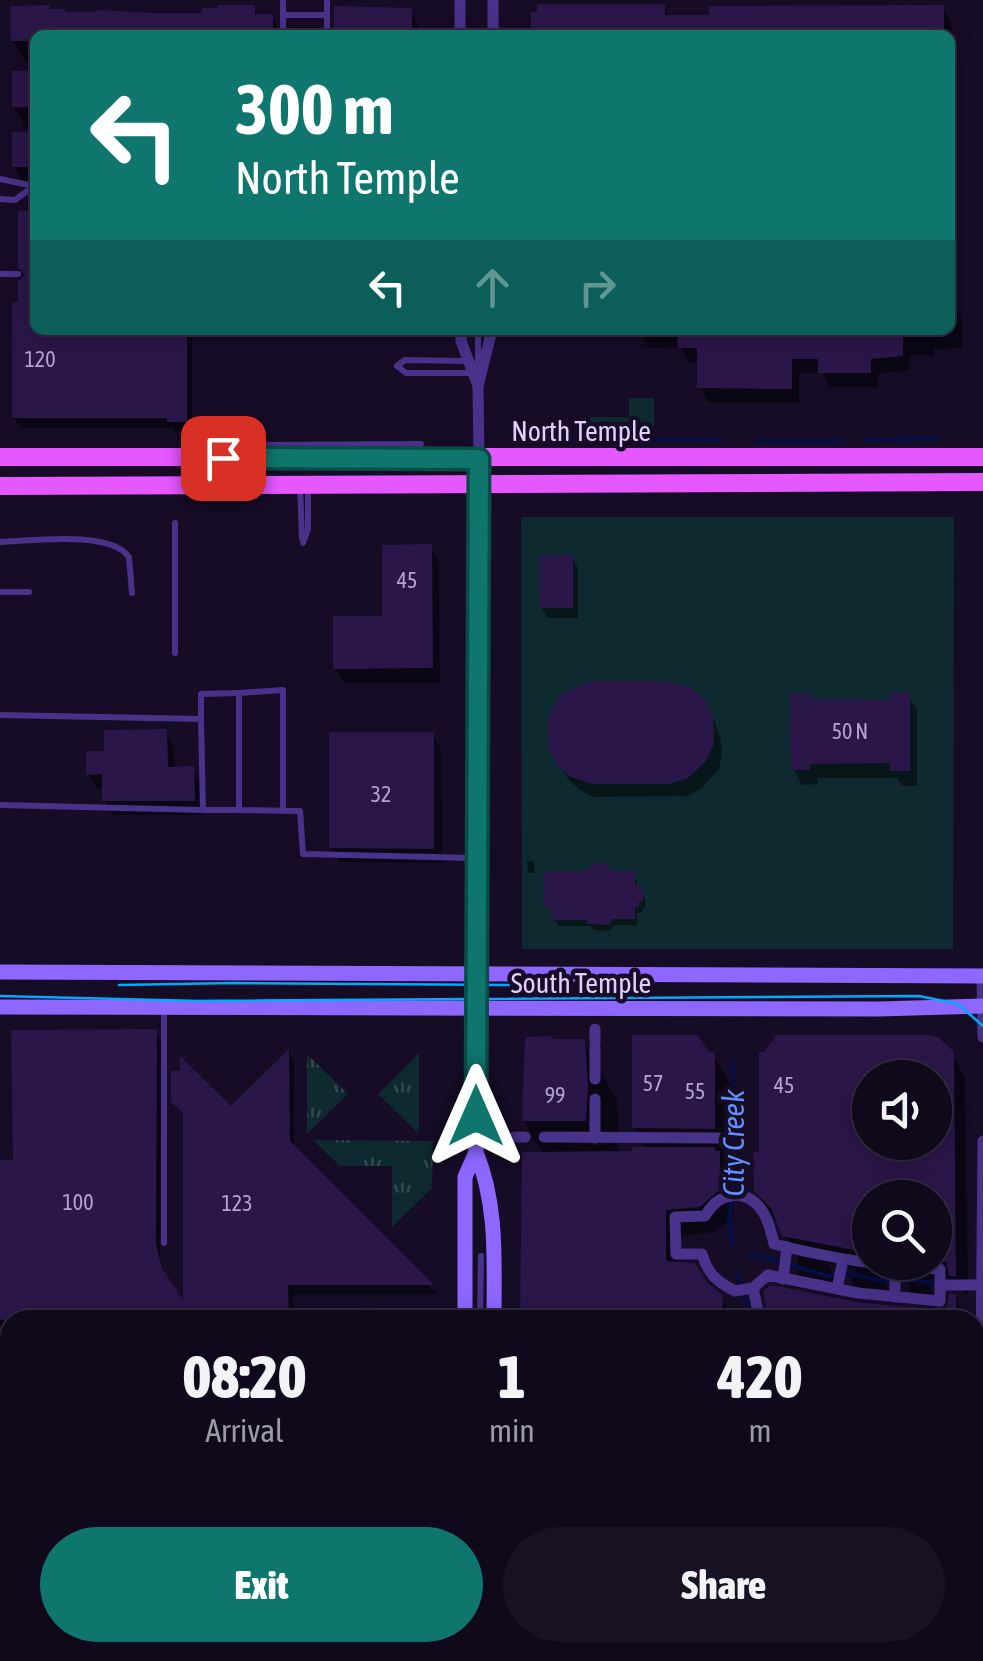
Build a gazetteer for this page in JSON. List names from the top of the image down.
{
  "streets": {
    "main road": ["North Temple"],
    "street": ["South Temple"]
  },
  "water": ["City Creek"],
  "house_numbers": [
    "120",
    "45",
    "50 N",
    "32",
    "57",
    "45",
    "55",
    "99",
    "100",
    "123"
  ],
  "page": {
    "turn": ["300 m", "North Temple"],
    "eta": [
      "08:20",
      "Arrival",
      "1",
      "min",
      "420",
      "m"
    ],
    "buttons": ["Exit", "Share"]
  }
}
